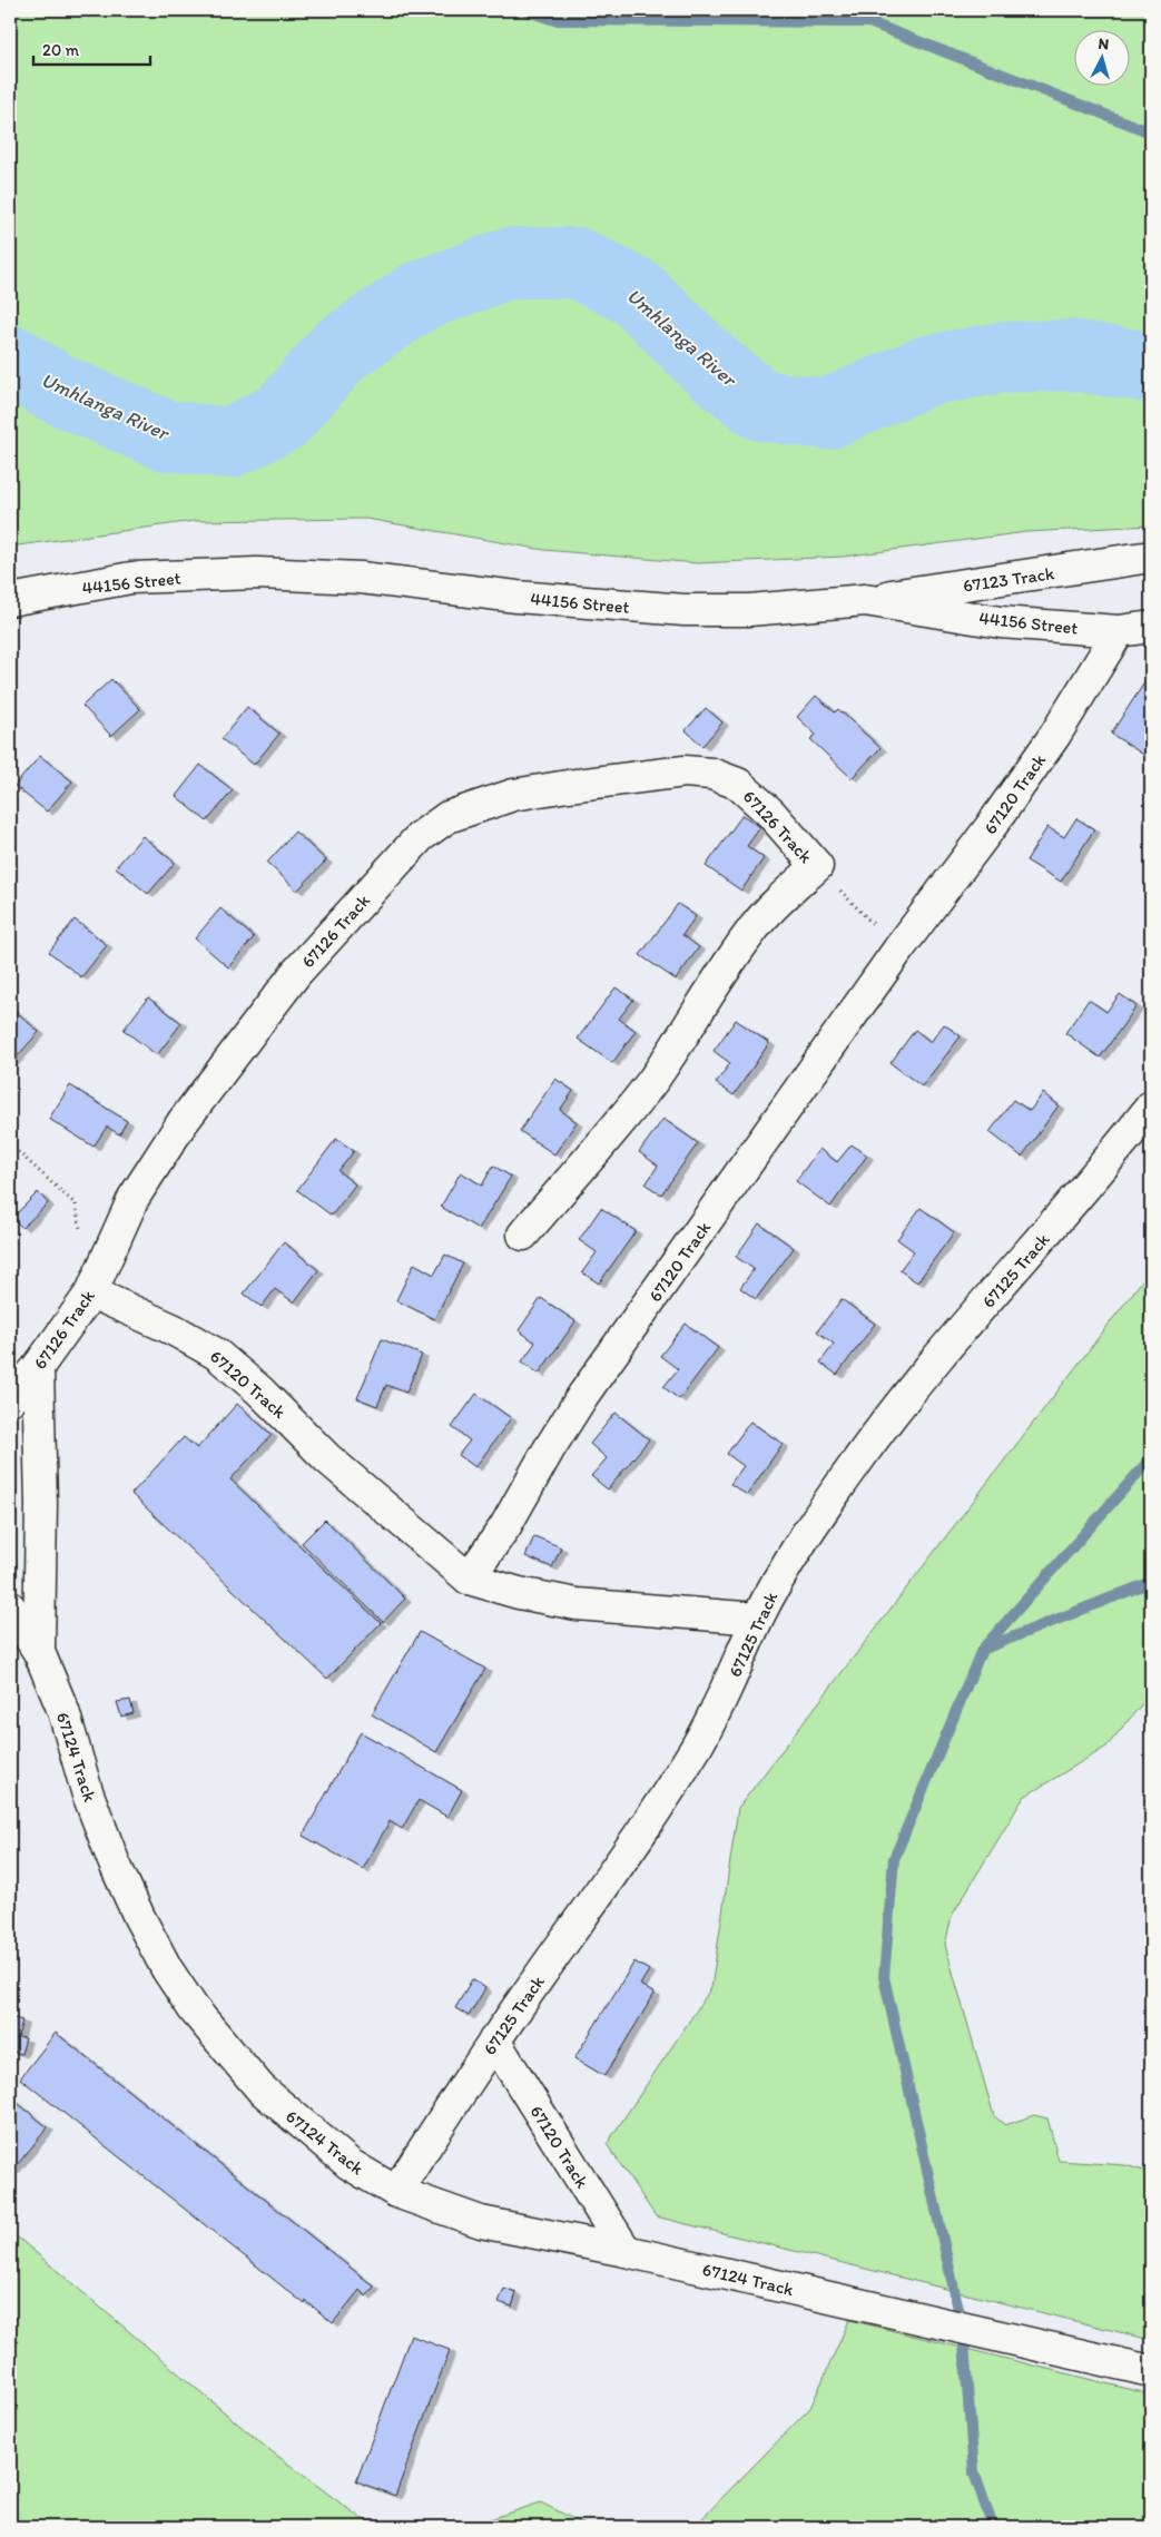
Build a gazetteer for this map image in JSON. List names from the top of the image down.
{
  "streets": {
    "street": [
      "67123 Track",
      "44156 Street",
      "67120 Track",
      "67126 Track",
      "67125 Track",
      "67124 Track"
    ]
  },
  "crossings": [
    ["67123 Track", "44156 Street"],
    ["44156 Street", "67120 Track"],
    ["67120 Track", "67126 Track"],
    ["67120 Track", "67125 Track"],
    ["67120 Track", "67124 Track"],
    ["67126 Track", "67124 Track"],
    ["67125 Track", "67124 Track"]
  ],
  "water": ["Umhlanga River"],
  "scale_bar": "20 m",
  "north": "top"
}
